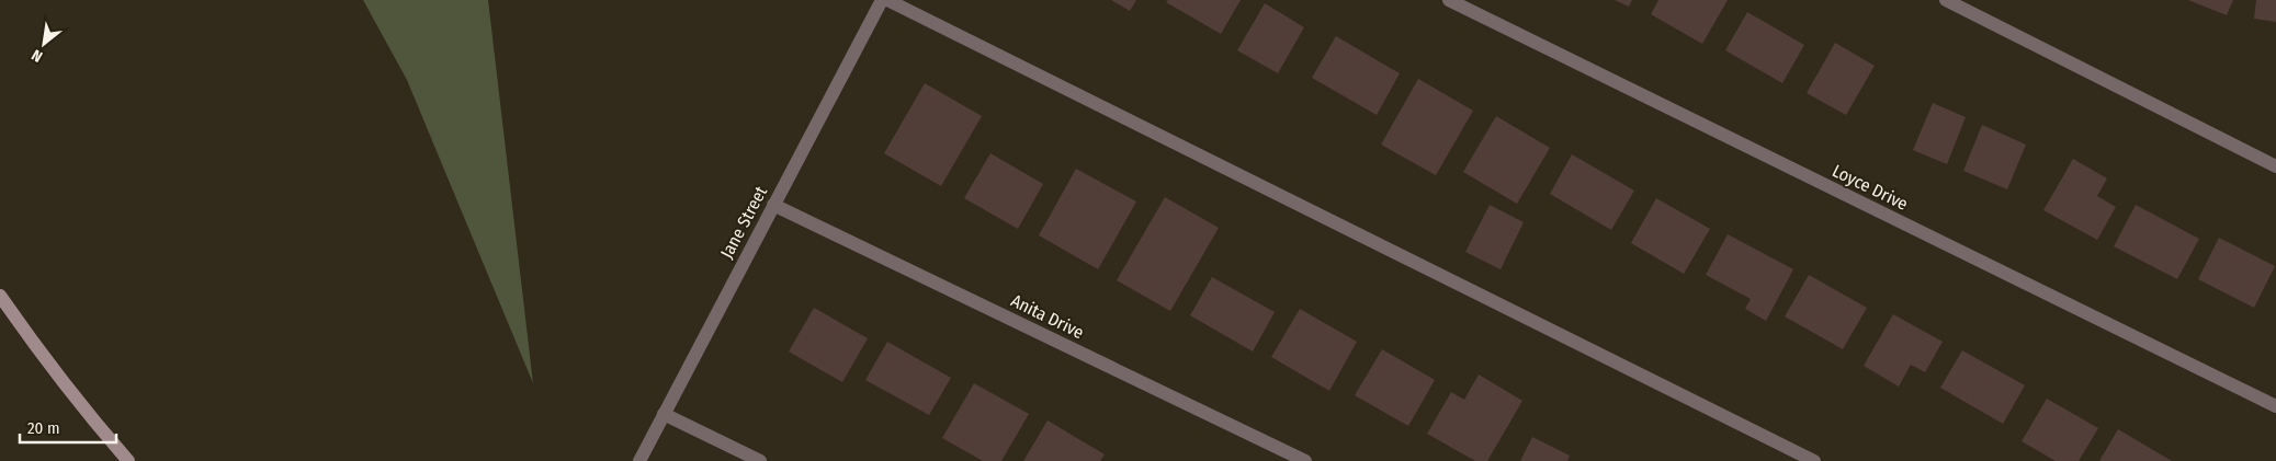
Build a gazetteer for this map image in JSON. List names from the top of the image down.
{
  "streets": {
    "street": ["Loyce Drive", "Jane Street", "Anita Drive"]
  },
  "crossings": [
    ["Jane Street", "Anita Drive"]
  ],
  "scale_bar": "20 m",
  "north": "bottom left"
}
